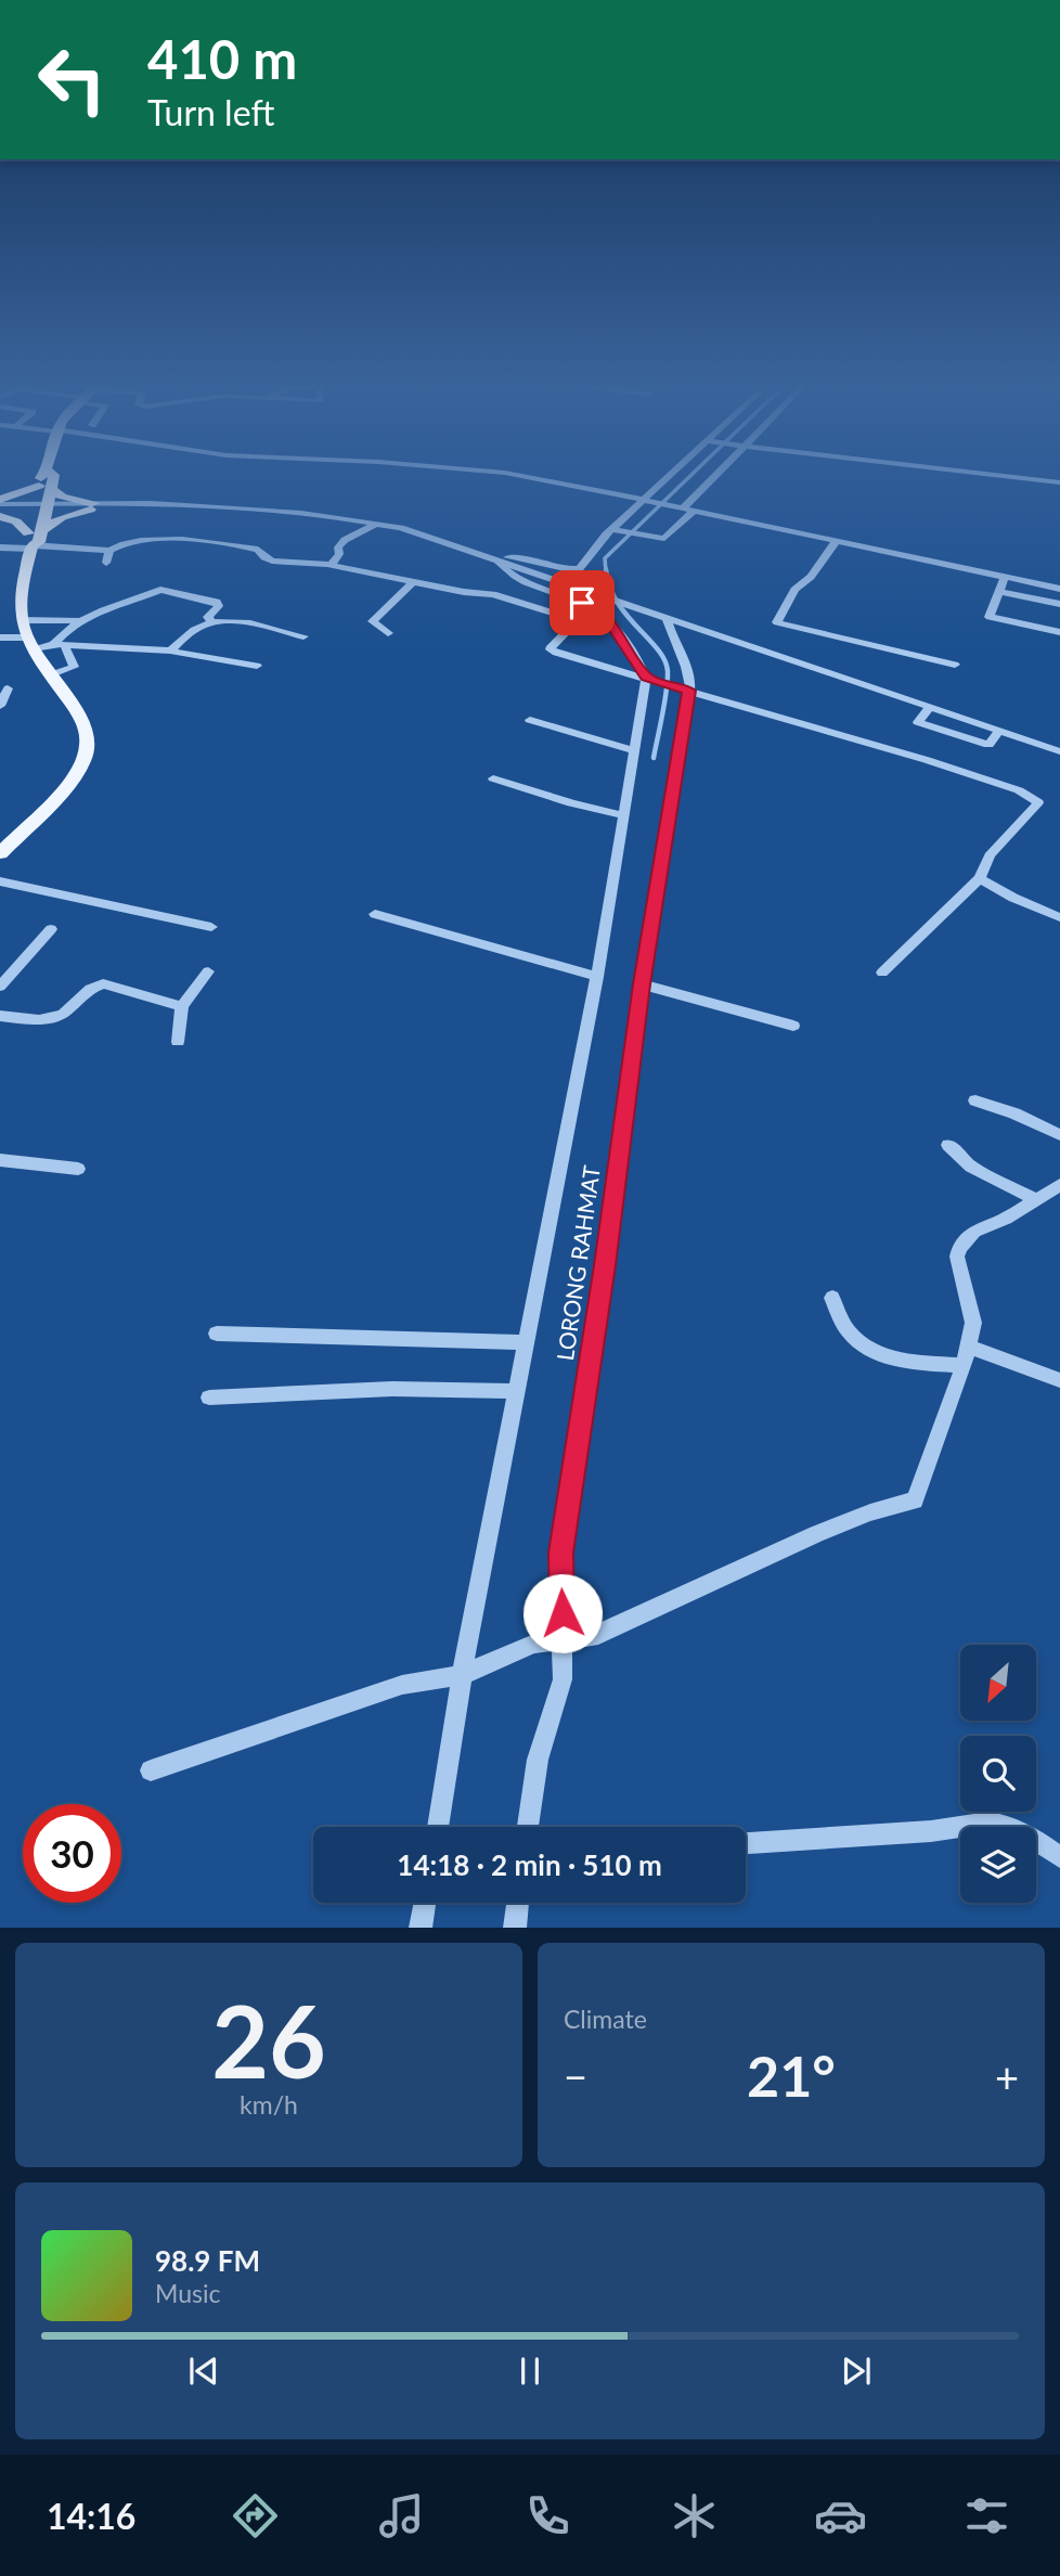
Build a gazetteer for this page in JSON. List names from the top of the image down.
{
  "streets": {
    "street": ["LORONG RAHMAT"]
  },
  "north": "bottom left",
  "page": {
    "turn": ["410 m", "Turn left"],
    "limit": "30",
    "trip": "14:18 · 2 min · 510 m",
    "tile": [
      ["26", "km/h"],
      "Climate"
    ],
    "heat": ["−", "21°", "+"],
    "song": ["98.9 FM", "Music"],
    "tabs": "14:16"
  }
}
